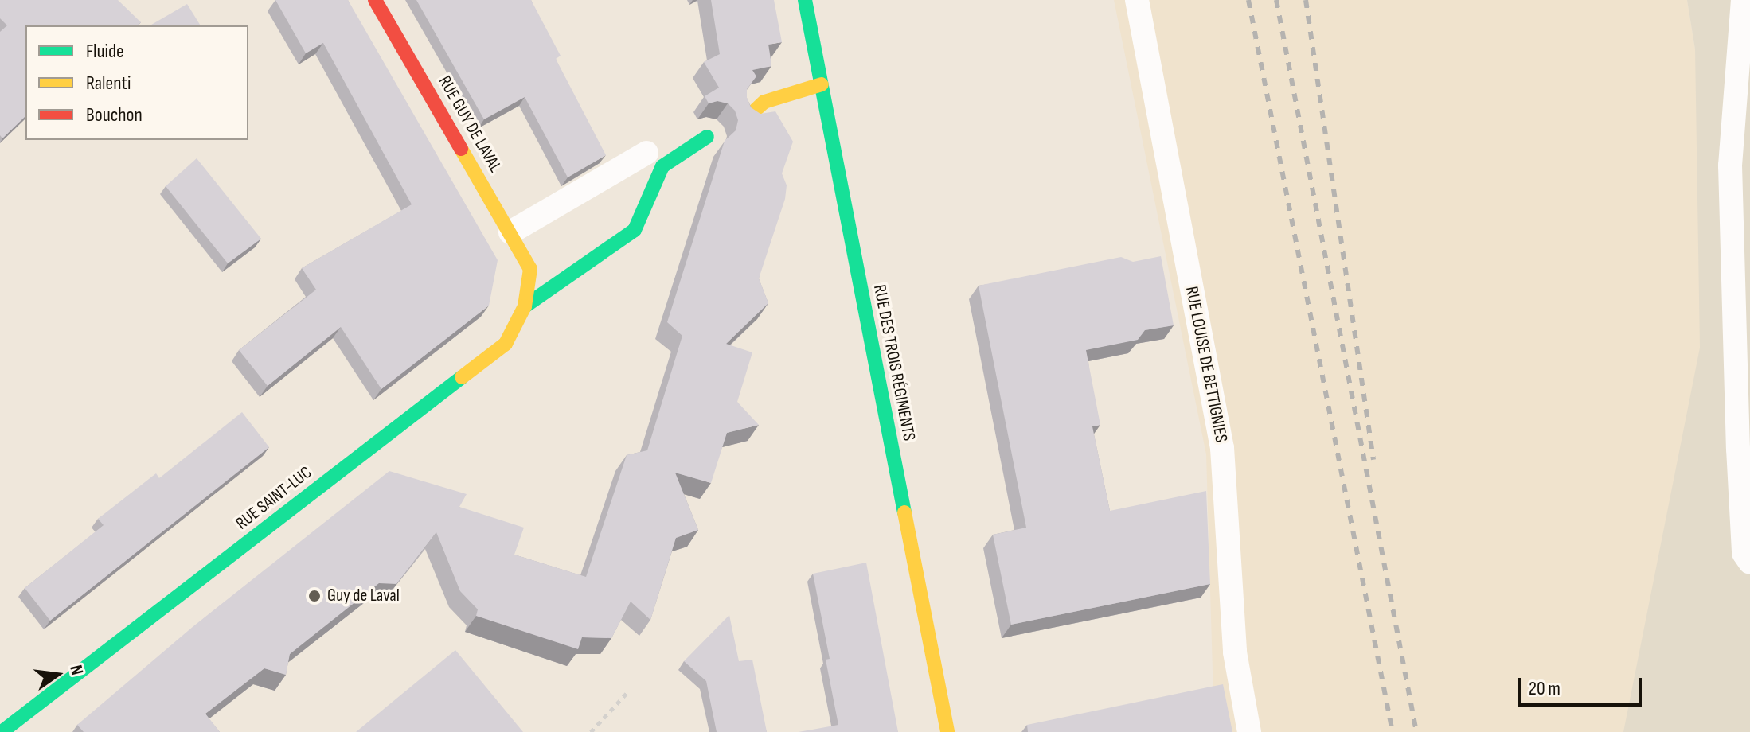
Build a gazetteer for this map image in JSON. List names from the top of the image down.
{
  "streets": {
    "street": ["RUE GUY DE LAVAL", "RUE DES TROIS RÉGIMENTS", "RUE SAINT-LUC"],
    "lane": ["RUE LOUISE DE BETTIGNIES"]
  },
  "crossings": [
    ["RUE GUY DE LAVAL", "RUE SAINT-LUC"]
  ],
  "places": ["Guy de Laval"],
  "legend": ["Fluide", "Ralenti", "Bouchon"],
  "scale_bar": "20 m",
  "north": "right"
}
